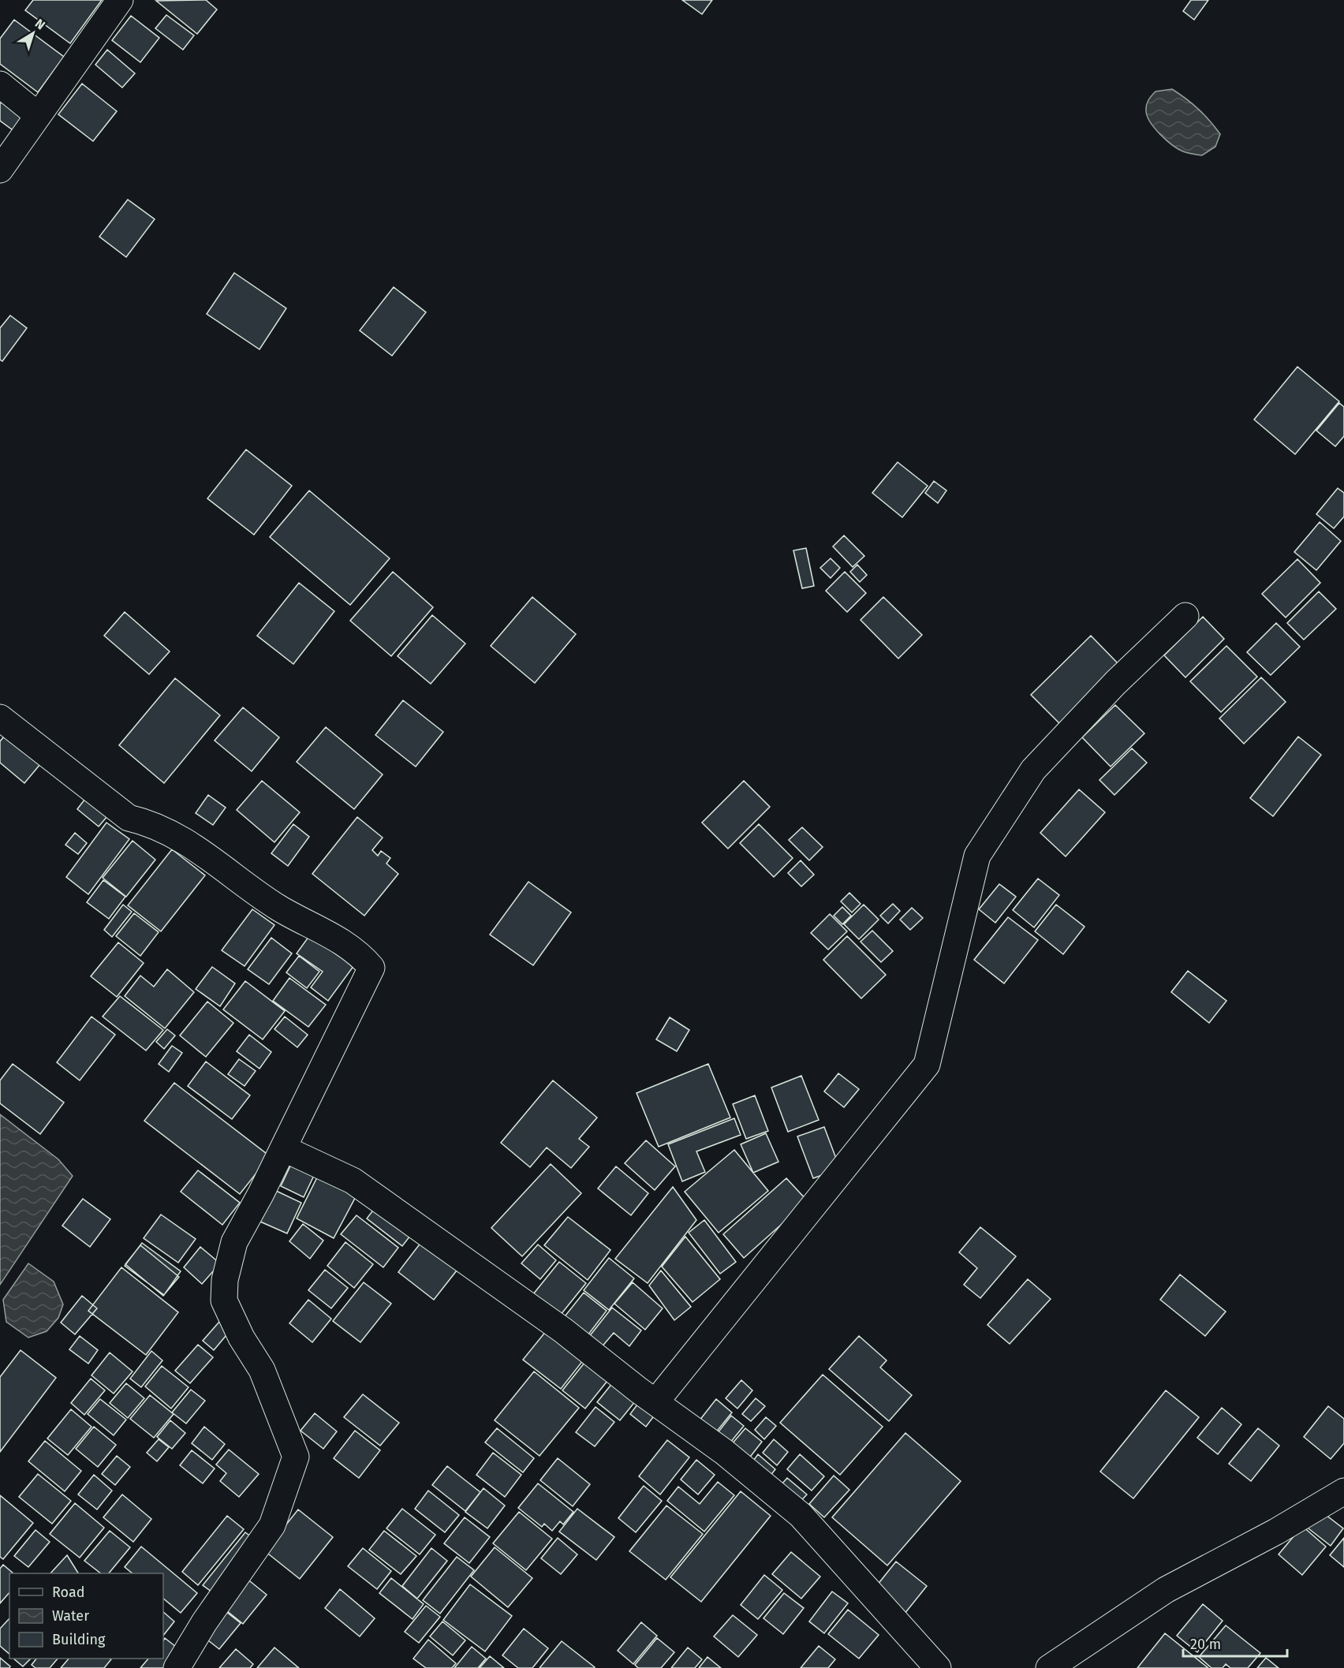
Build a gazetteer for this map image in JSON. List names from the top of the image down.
{
  "legend": ["Road", "Water", "Building"],
  "scale_bar": "20 m",
  "north": "top right"
}
